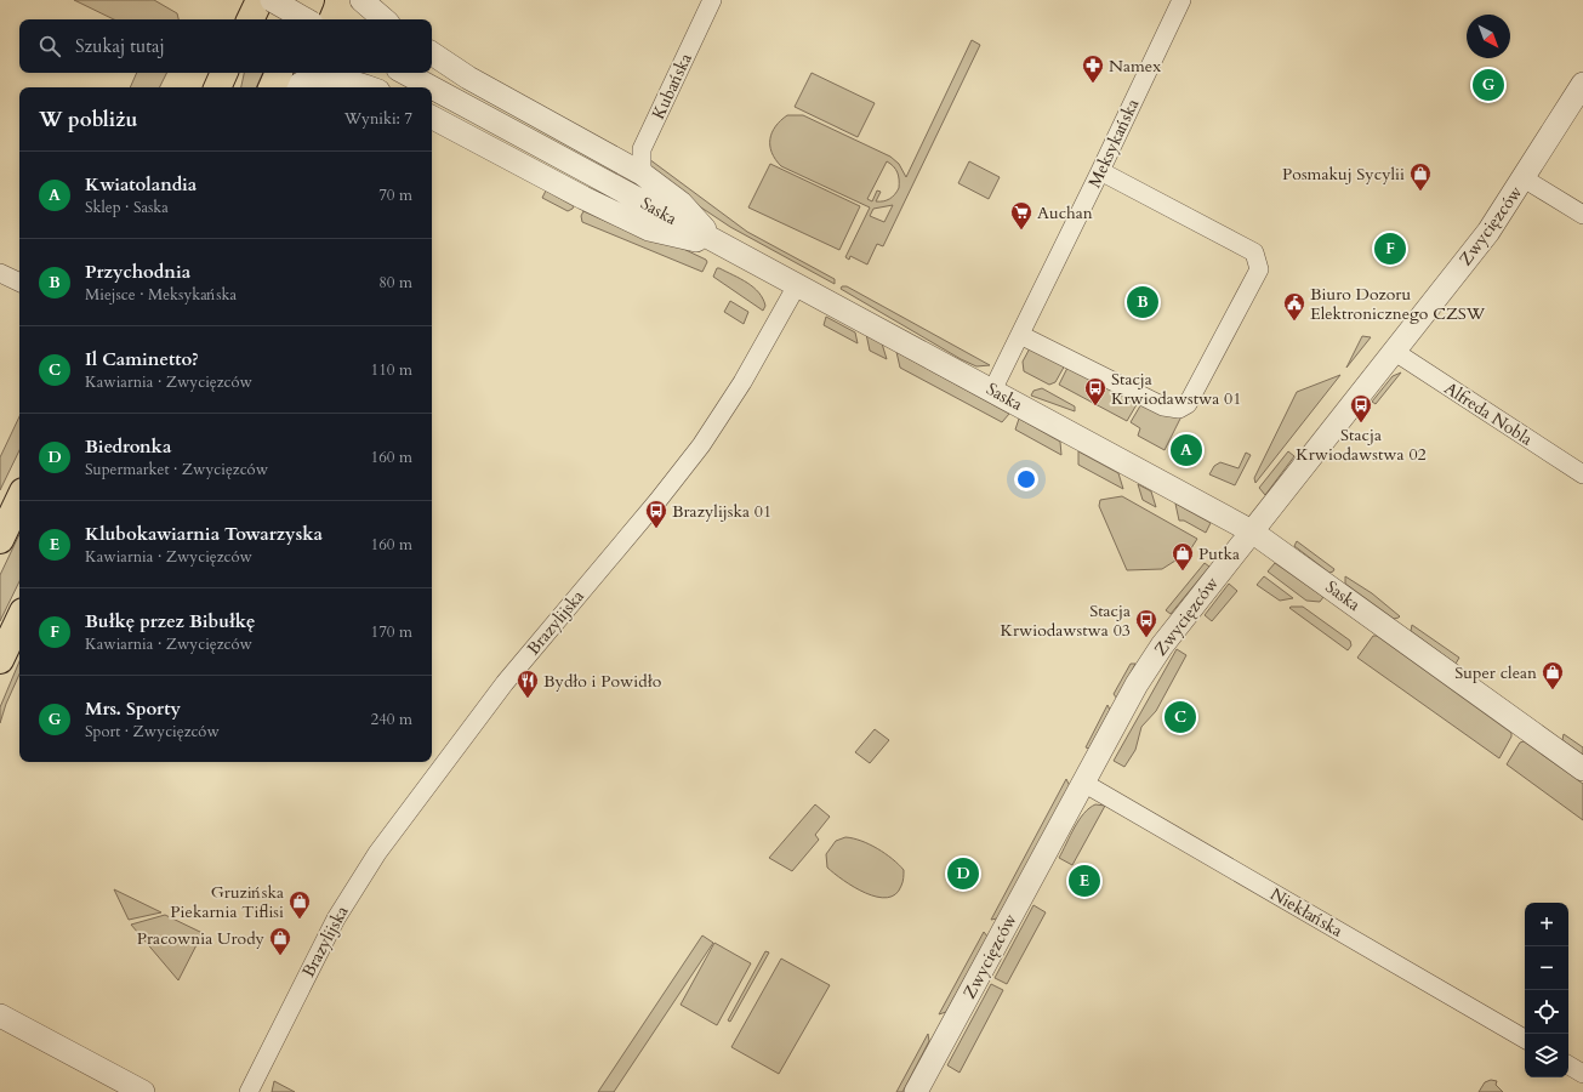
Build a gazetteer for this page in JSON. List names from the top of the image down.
{
  "streets": {
    "street": [
      "Kubańska",
      "Meksykańska",
      "Saska",
      "Zwycięzców",
      "Alfreda Nobla",
      "Brazylijska",
      "Niekłańska"
    ]
  },
  "crossings": [
    ["Meksykańska", "Saska"],
    ["Saska", "Zwycięzców"],
    ["Saska", "Brazylijska"],
    ["Zwycięzców", "Alfreda Nobla"],
    ["Zwycięzców", "Niekłańska"]
  ],
  "places": {
    "pharmacy": ["Namex"],
    "shop": [
      "Posmakuj Sycylii",
      "Putka",
      "Super clean",
      "Gruzińska Piekarnia Tiflisi",
      "Pracownia Urody"
    ],
    "supermarket": ["Auchan"],
    "public building": ["Biuro Dozoru Elektronicznego CZSW"],
    "bus stop": [
      "Stacja Krwiodawstwa 01",
      "Stacja Krwiodawstwa 02",
      "Brazylijska 01",
      "Stacja Krwiodawstwa 03"
    ],
    "restaurant": ["Bydło i Powidło"]
  },
  "north": "bottom right",
  "page": {
    "search": "Szukaj tutaj",
    "pins": [
      "G",
      "F",
      "B",
      "A",
      "C",
      "D",
      "E"
    ],
    "heading": ["W pobliżu", "Wyniki: 7"],
    "list": [
      {
        "mark": "A",
        "name": "Kwiatolandia",
        "note": "Sklep · Saska",
        "value": "70 m"
      },
      {
        "mark": "B",
        "name": "Przychodnia",
        "note": "Miejsce · Meksykańska",
        "value": "80 m"
      },
      {
        "mark": "C",
        "name": "Il Caminetto?",
        "note": "Kawiarnia · Zwycięzców",
        "value": "110 m"
      },
      {
        "mark": "D",
        "name": "Biedronka",
        "note": "Supermarket · Zwycięzców",
        "value": "160 m"
      },
      {
        "mark": "E",
        "name": "Klubokawiarnia Towarzyska",
        "note": "Kawiarnia · Zwycięzców",
        "value": "160 m"
      },
      {
        "mark": "F",
        "name": "Bułkę przez Bibułkę",
        "note": "Kawiarnia · Zwycięzców",
        "value": "170 m"
      },
      {
        "mark": "G",
        "name": "Mrs. Sporty",
        "note": "Sport · Zwycięzców",
        "value": "240 m"
      }
    ],
    "map_buttons": ["+", "−"]
  }
}
